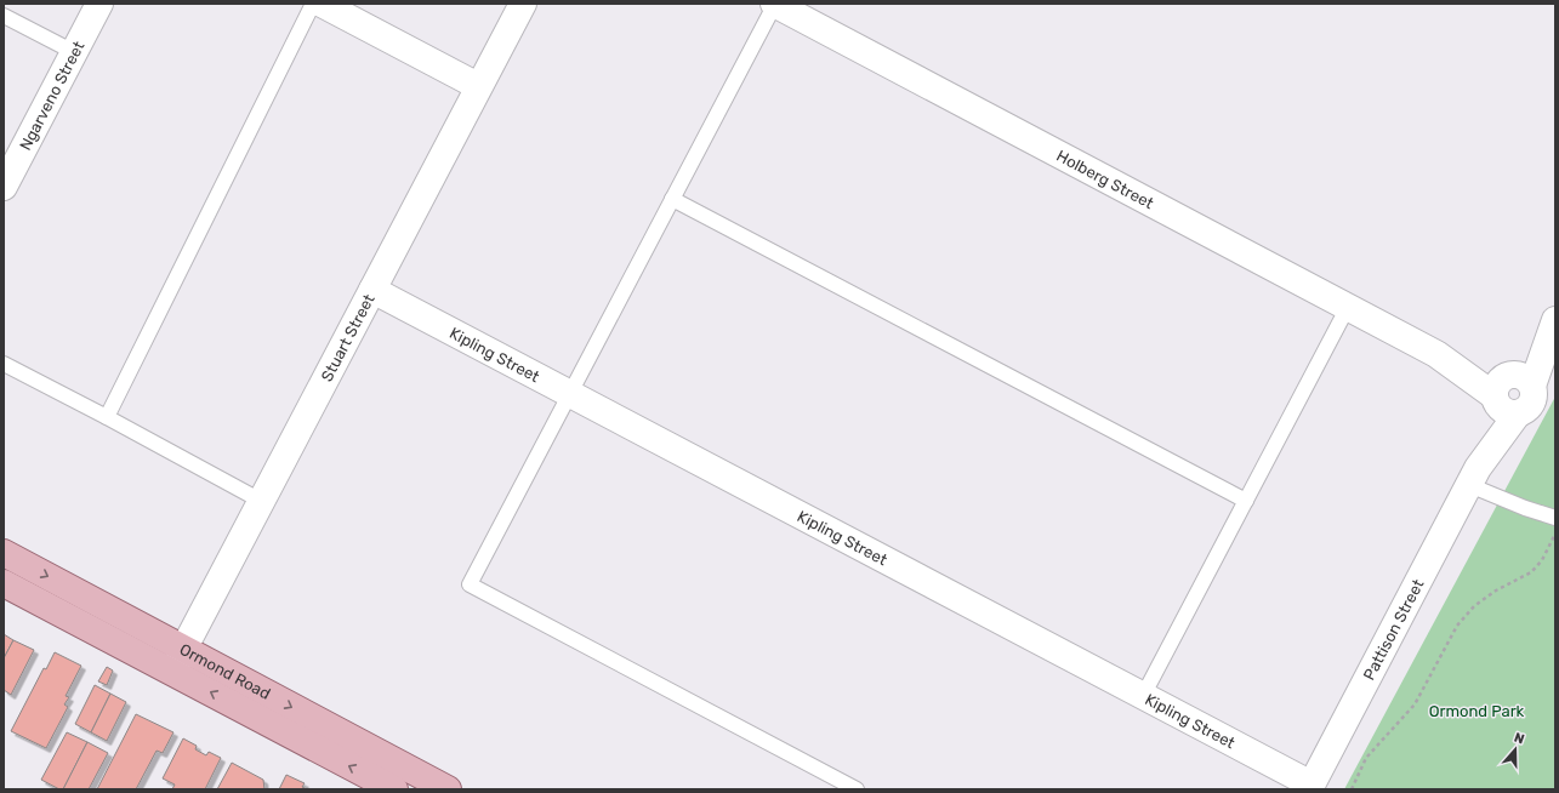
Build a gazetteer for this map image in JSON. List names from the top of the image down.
{
  "streets": {
    "main road": ["Ormond Road"],
    "street": [
      "Ngarveno Street",
      "Holberg Street",
      "Stuart Street",
      "Kipling Street",
      "Pattison Street"
    ]
  },
  "crossings": [
    ["Holberg Street", "Pattison Street"],
    ["Stuart Street", "Kipling Street"],
    ["Stuart Street", "Ormond Road"],
    ["Kipling Street", "Pattison Street"]
  ],
  "parks": ["Ormond Park"],
  "north": "top"
}
